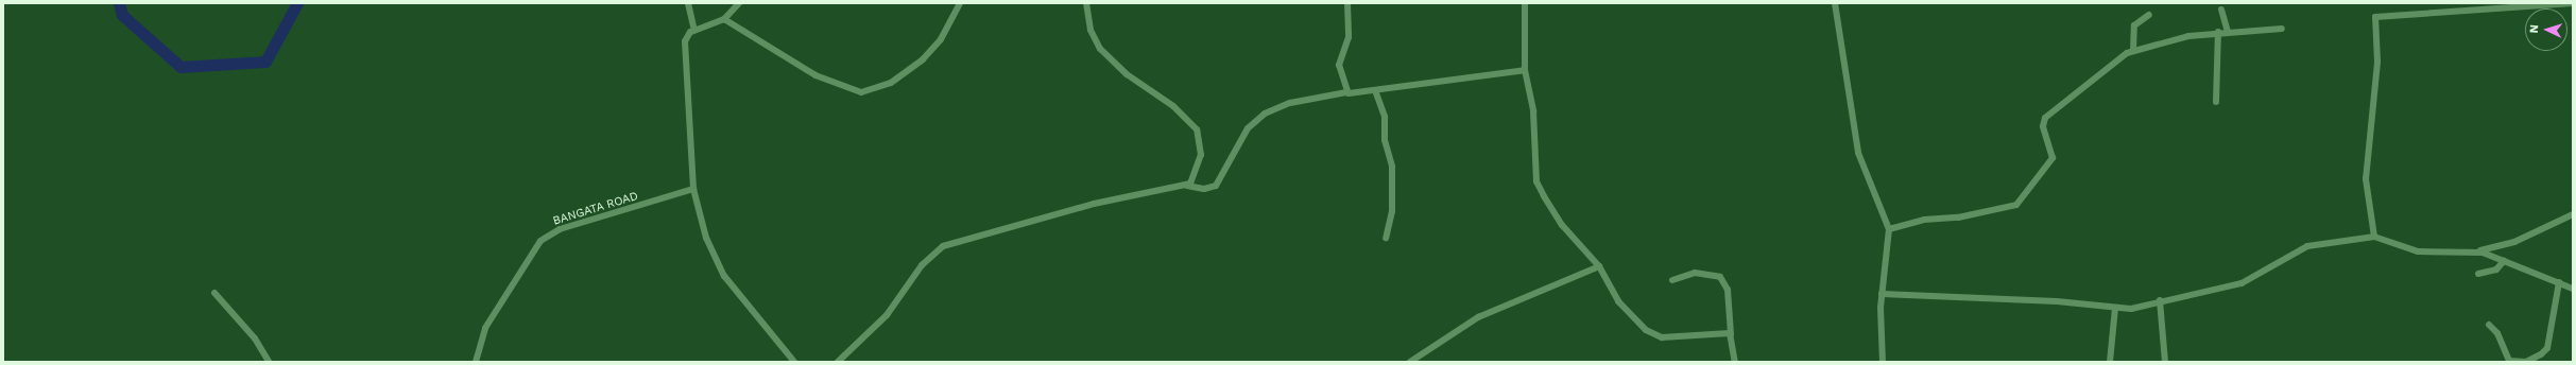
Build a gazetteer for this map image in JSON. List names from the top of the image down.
{
  "streets": {
    "street": ["BANGATA ROAD"]
  },
  "north": "left"
}
